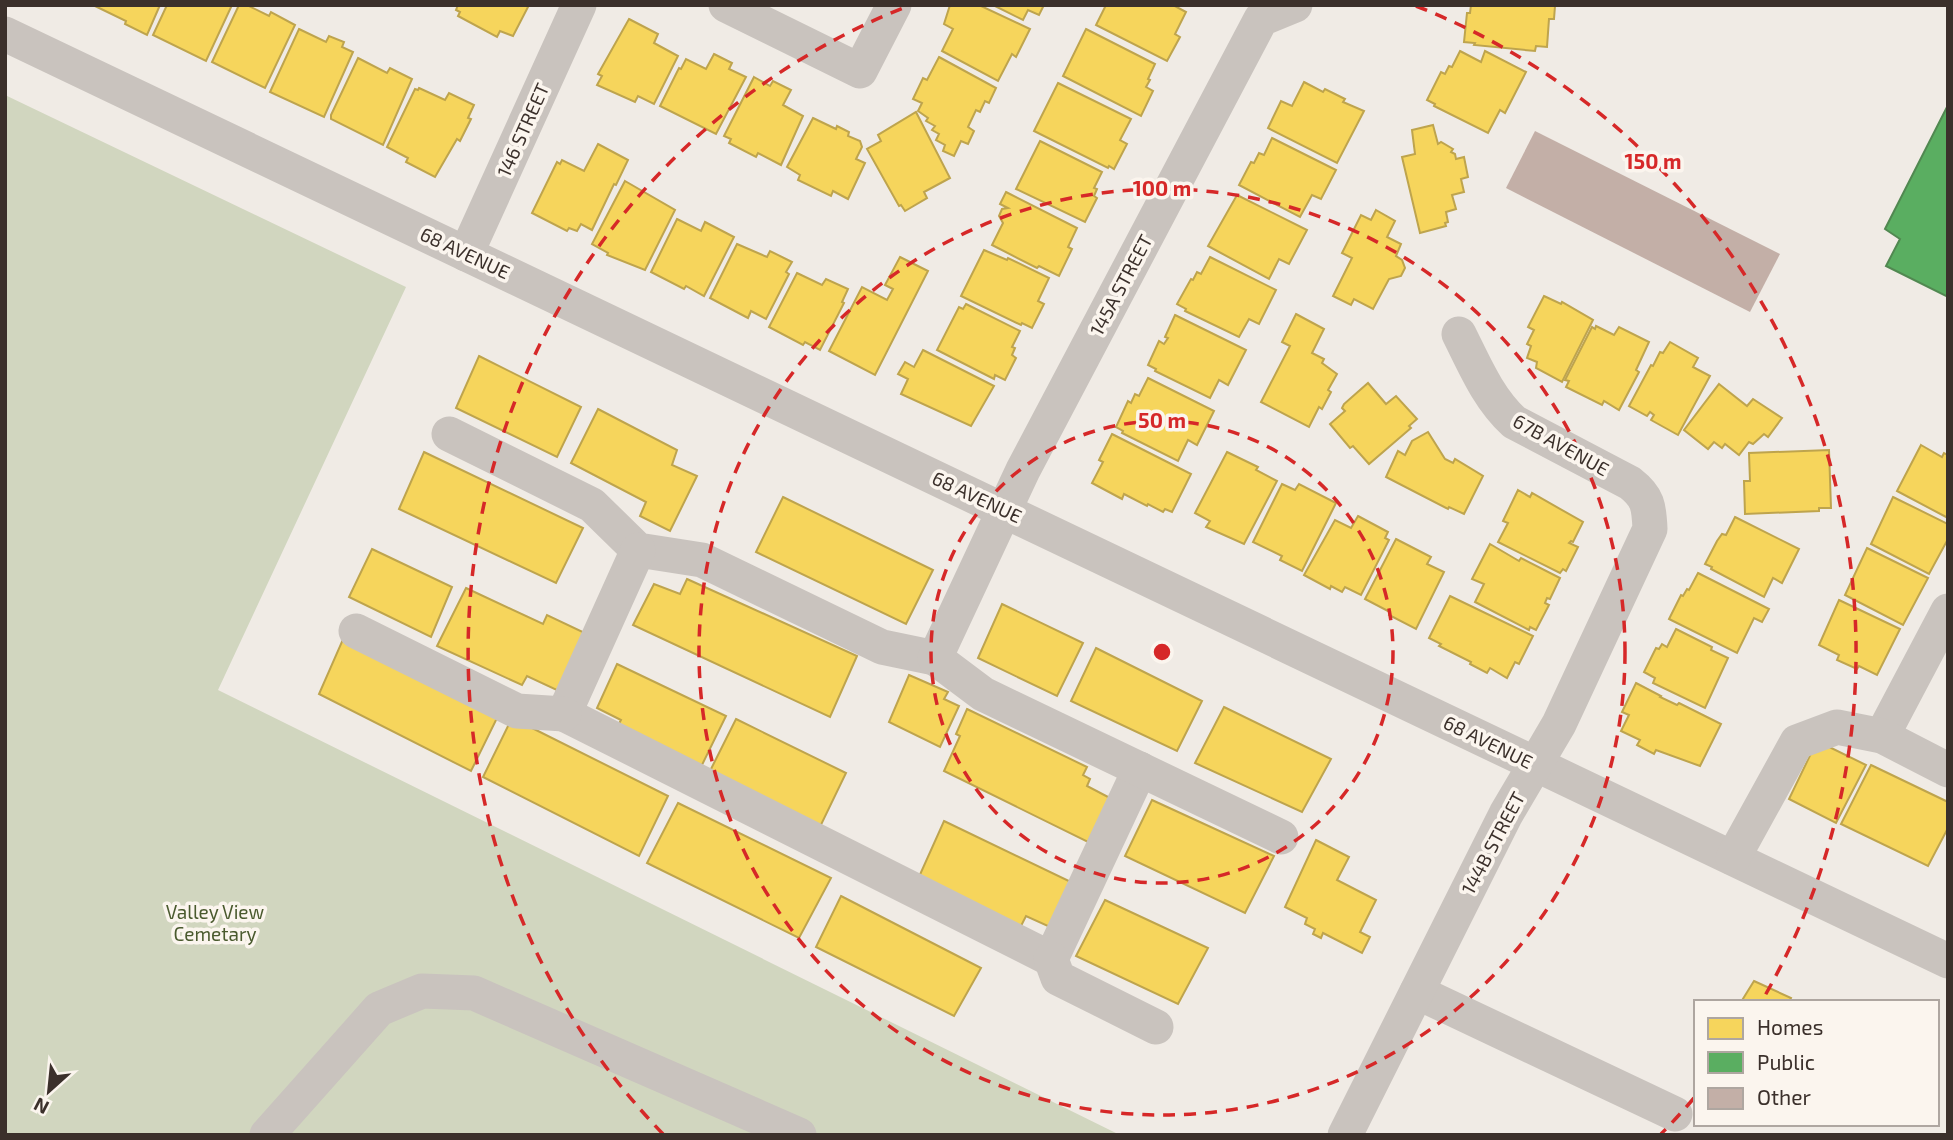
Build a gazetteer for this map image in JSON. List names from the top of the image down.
{
  "streets": {
    "street": [
      "146 STREET",
      "68 AVENUE",
      "145A STREET",
      "67B AVENUE",
      "144B STREET"
    ]
  },
  "crossings": [
    ["146 STREET", "68 AVENUE"],
    ["68 AVENUE", "145A STREET"],
    ["68 AVENUE", "144B STREET"],
    ["67B AVENUE", "144B STREET"]
  ],
  "parks": ["Valley View Cemetary"],
  "legend": ["Homes", "Public", "Other"],
  "north": "bottom left",
  "rings": ["150 m", "100 m", "50 m"]
}
